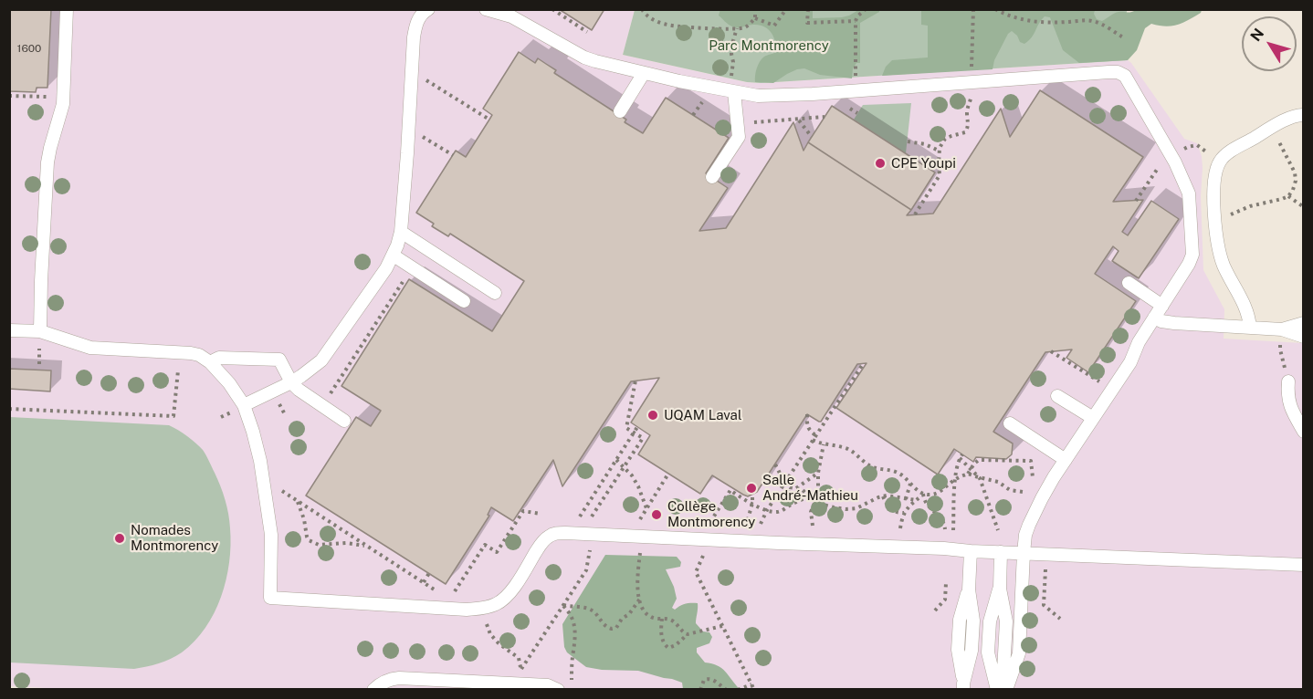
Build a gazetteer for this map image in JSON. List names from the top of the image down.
{
  "parks": ["Parc Montmorency"],
  "places": [
    "CPE Youpi",
    "UQAM Laval",
    "Salle André-Mathieu",
    "Collège Montmorency",
    "Nomades Montmorency"
  ],
  "house_numbers": ["1600"],
  "north": "top left"
}
